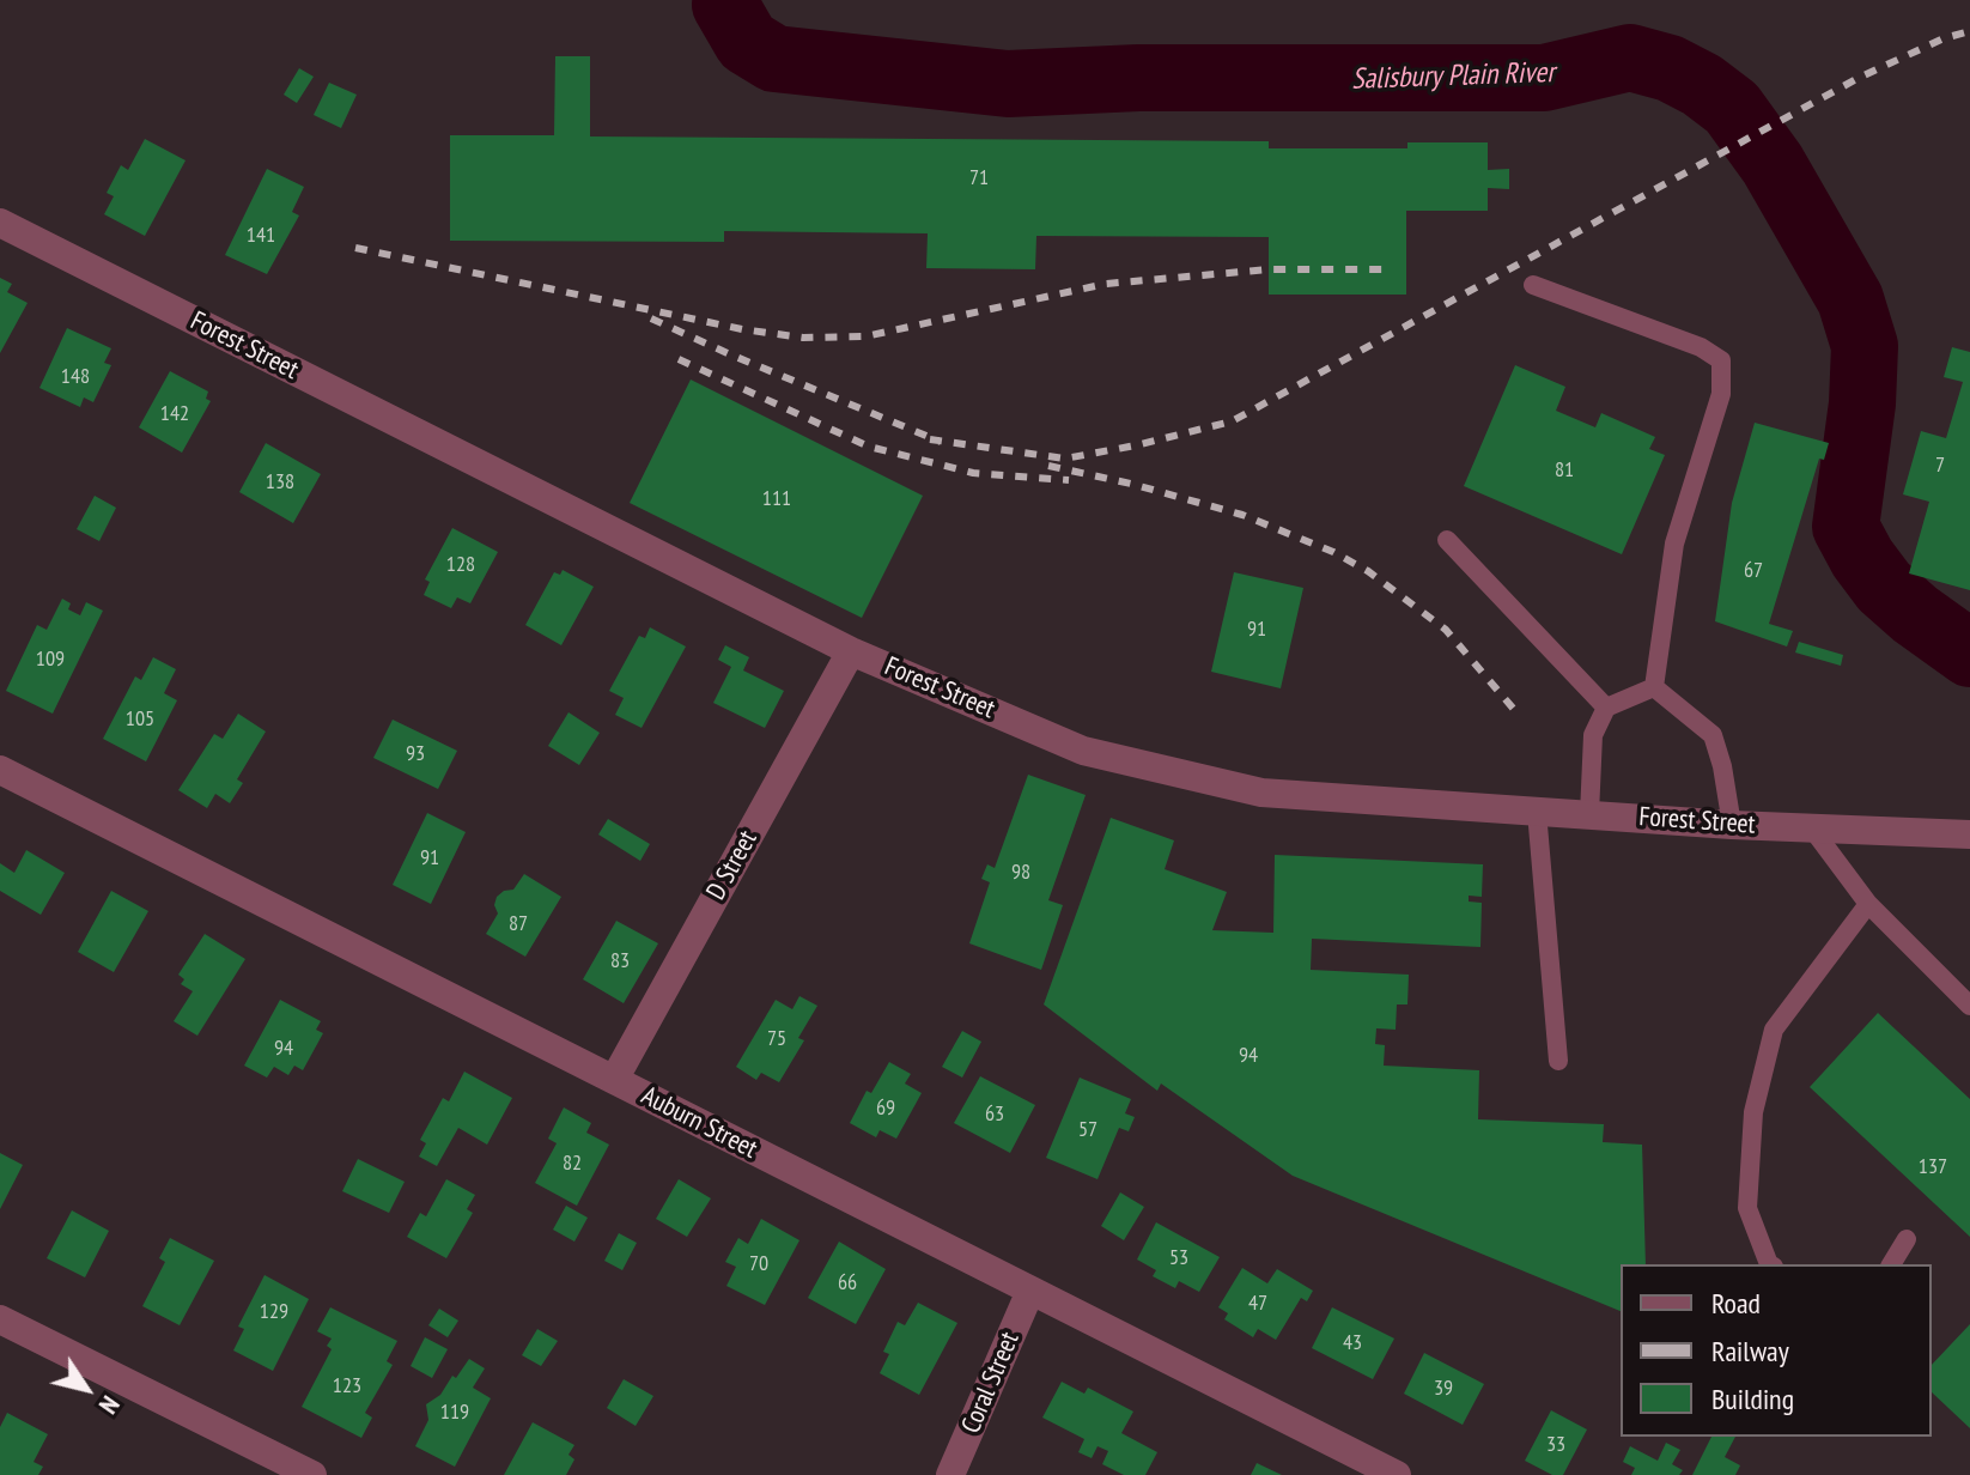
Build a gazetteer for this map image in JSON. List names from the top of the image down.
{
  "streets": {
    "street": [
      "Forest Street",
      "D Street",
      "Auburn Street",
      "Coral Street"
    ]
  },
  "crossings": [
    ["Forest Street", "D Street"],
    ["D Street", "Auburn Street"],
    ["Auburn Street", "Coral Street"]
  ],
  "water": ["Salisbury Plain River"],
  "house_numbers": [
    "71",
    "141",
    "148",
    "142",
    "7",
    "81",
    "138",
    "111",
    "128",
    "67",
    "91",
    "109",
    "105",
    "93",
    "91",
    "98",
    "87",
    "83",
    "75",
    "94",
    "94",
    "69",
    "63",
    "57",
    "82",
    "137",
    "53",
    "70",
    "66",
    "47",
    "129",
    "43",
    "123",
    "39",
    "119",
    "33"
  ],
  "legend": ["Road", "Railway", "Building"],
  "north": "bottom right"
}
